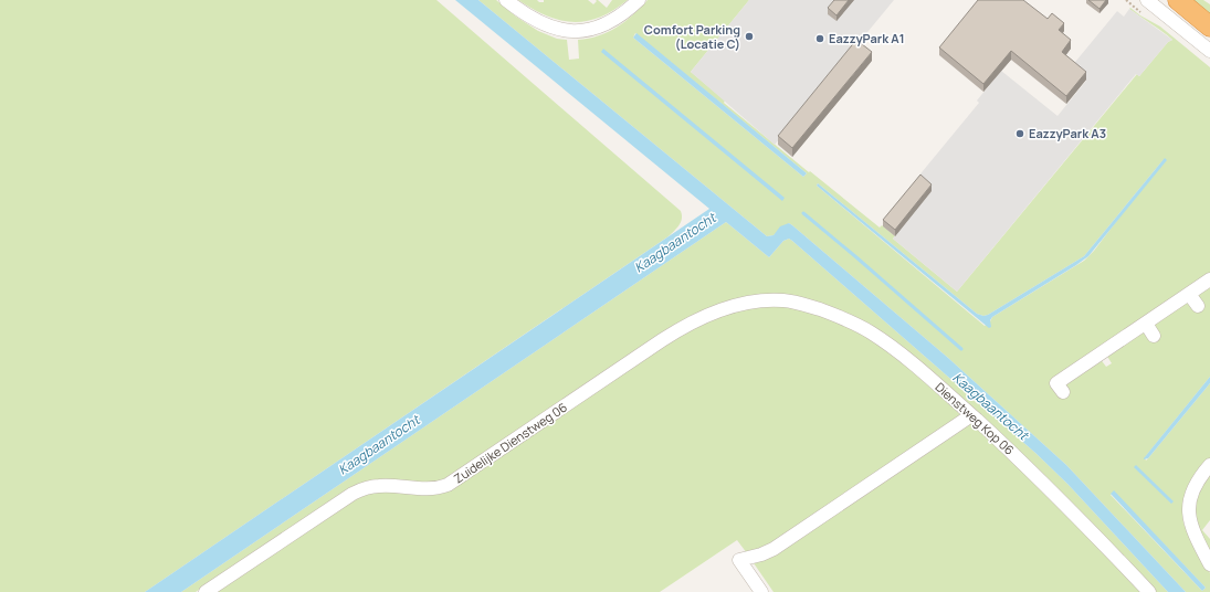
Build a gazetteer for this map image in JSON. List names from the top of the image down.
{
  "streets": {
    "street": ["Dienstweg Kop 06", "Zuidelijke Dienstweg 06"]
  },
  "crossings": [
    ["Dienstweg Kop 06", "Zuidelijke Dienstweg 06"]
  ],
  "water": ["Kaagbaantocht"],
  "places": ["Comfort Parking (Locatie C)", "EazzyPark A1", "EazzyPark A3"]
}
